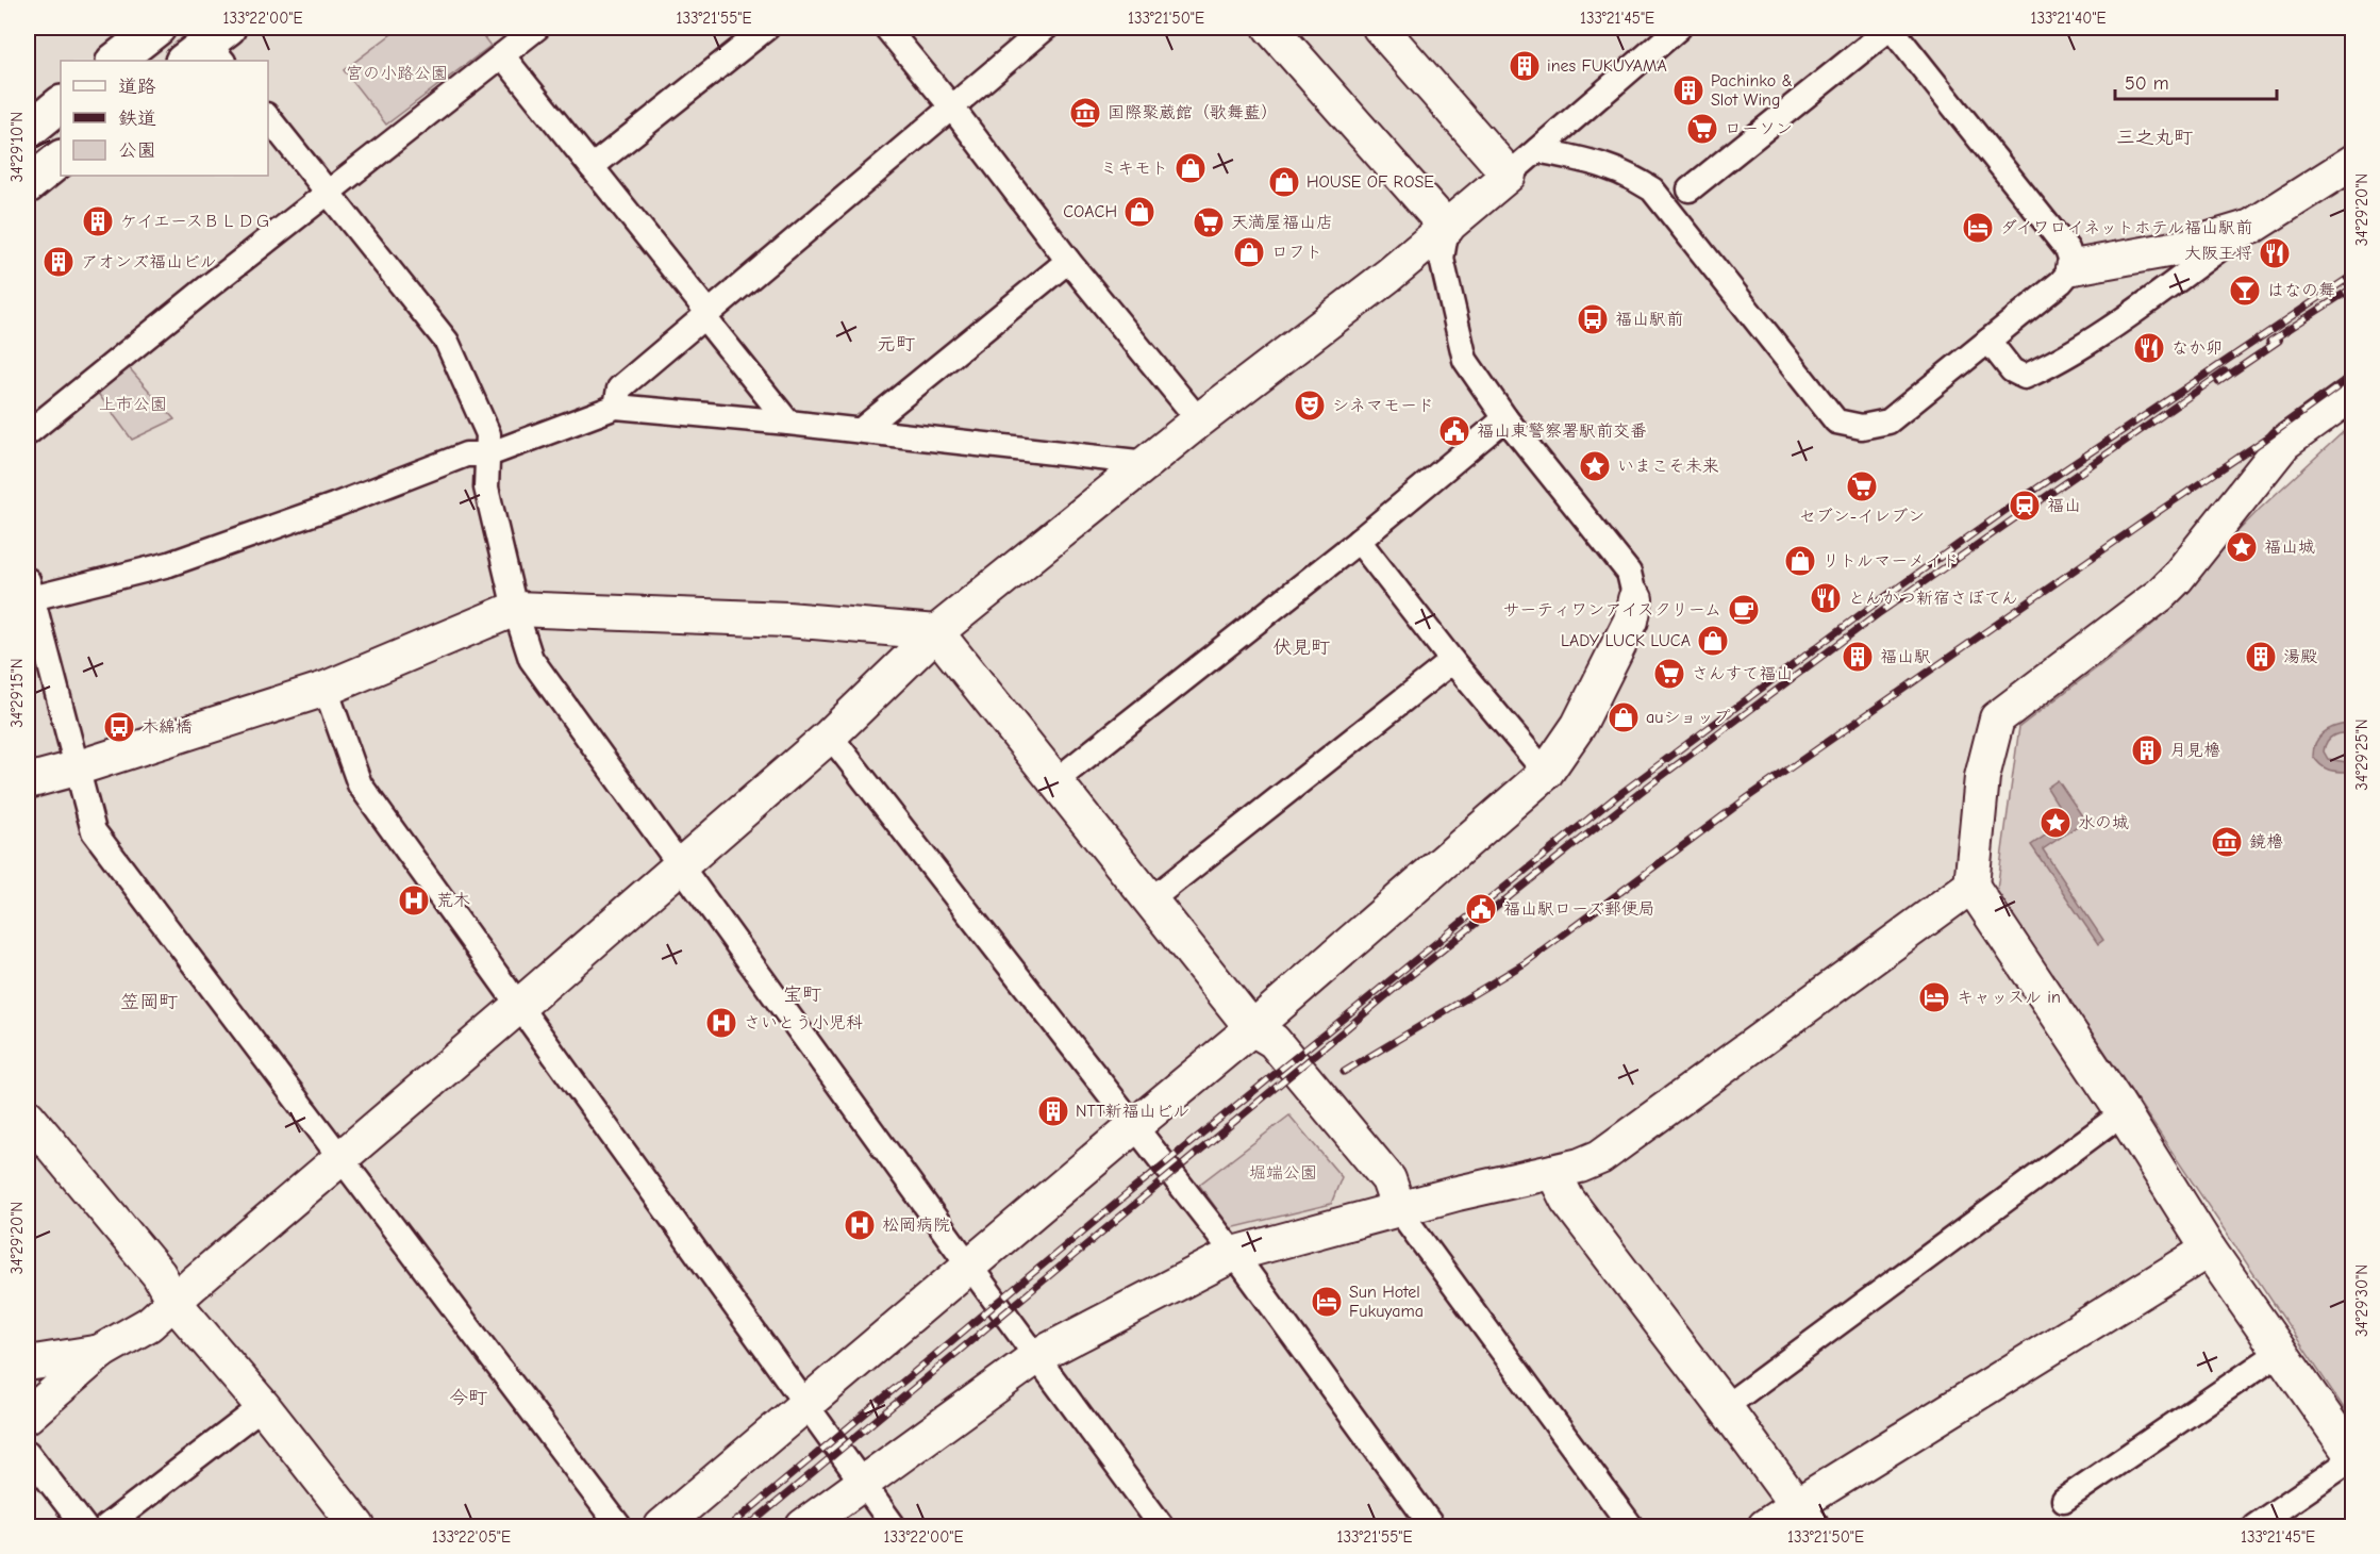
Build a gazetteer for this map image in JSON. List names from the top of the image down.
{
  "districts": [
    "三之丸町",
    "元町",
    "伏見町",
    "宝町",
    "笠岡町",
    "今町"
  ],
  "parks": ["宮の小路公園", "上市公園", "堀端公園"],
  "places": {
    "building": [
      "ines FUKUYAMA",
      "Pachinko & Slot Wing",
      "ケイエースＢＬＤＧ",
      "アオンズ福山ビル",
      "福山駅",
      "湯殿",
      "月見櫓",
      "NTT新福山ビル"
    ],
    "museum": ["国際聚蔵館（歌舞藍）", "鏡櫓"],
    "supermarket": [
      "ローソン",
      "天満屋福山店",
      "セブン-イレブン",
      "さんすて福山"
    ],
    "shop": [
      "ミキモト",
      "HOUSE OF ROSE",
      "COACH",
      "ロフト",
      "リトルマーメイド",
      "LADY LUCK LUCA",
      "auショップ"
    ],
    "hotel": ["ダイワロイネットホテル福山駅前", "キャッスル in", "Sun Hotel Fukuyama"],
    "restaurant": ["大阪王将", "なか卯", "とんかつ新宿さぼてん"],
    "bar": ["はなの舞"],
    "bus stop": ["福山駅前", "木綿橋"],
    "theatre": ["シネマモード"],
    "public building": ["福山東警察署駅前交番", "福山駅ローズ郵便局"],
    "place": ["いまこそ未来", "福山城", "水の城"],
    "station": ["福山"],
    "cafe": ["サーティワンアイスクリーム"],
    "hospital": ["荒木", "さいとう小児科", "松岡病院"]
  },
  "legend": ["道路", "鉄道", "公園"],
  "scale_bar": "50 m",
  "coordinates": [
    "133°22'00\"E",
    "133°21'55\"E",
    "133°21'50\"E",
    "133°21'45\"E",
    "133°21'40\"E",
    "34°29'10\"N",
    "34°29'20\"N",
    "34°29'15\"N",
    "34°29'25\"N",
    "34°29'30\"N",
    "133°22'05\"E"
  ]
}
